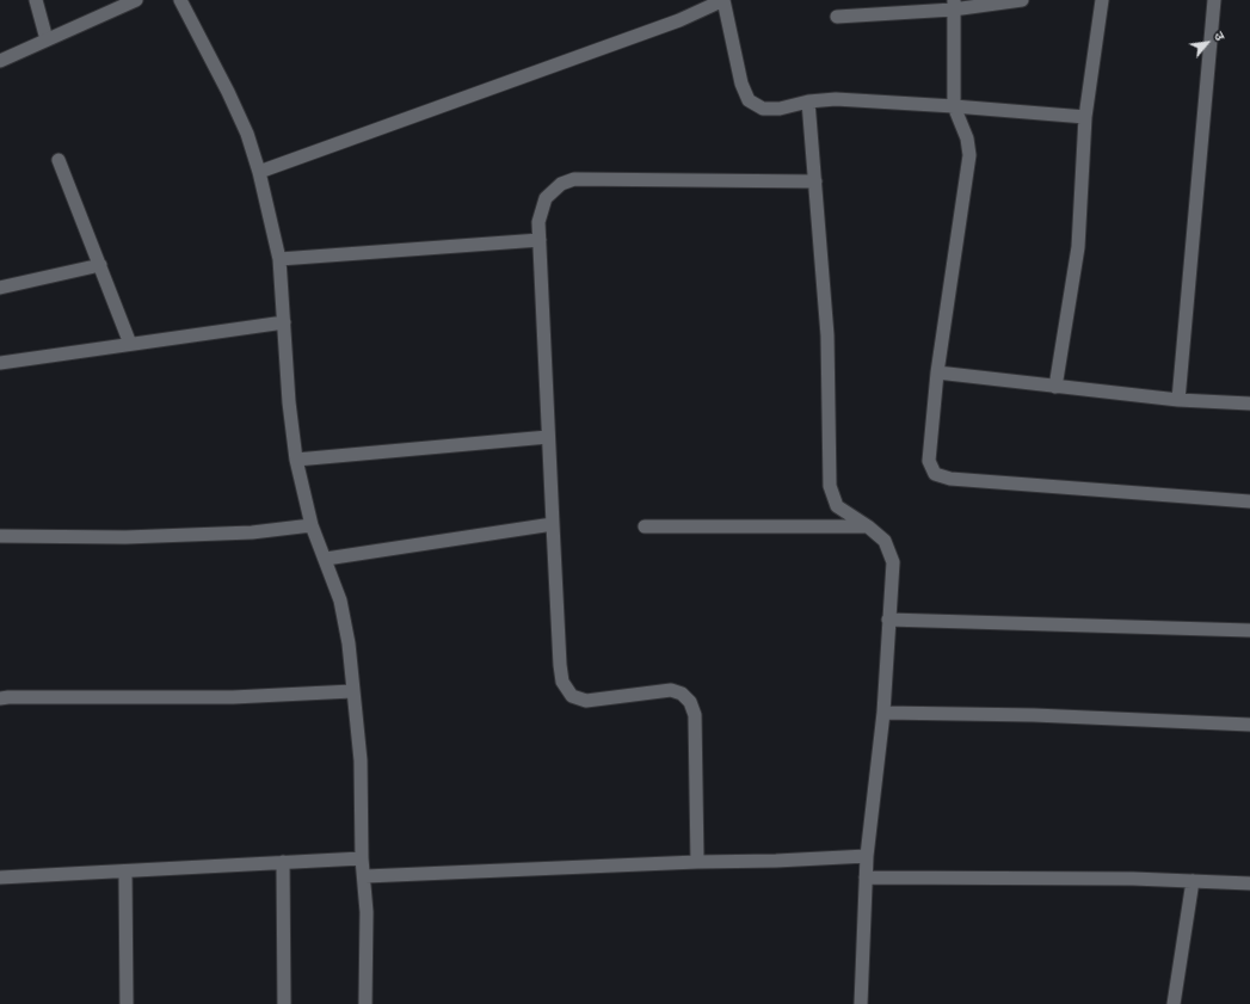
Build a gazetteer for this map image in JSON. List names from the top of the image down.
{
  "north": "top right"
}
